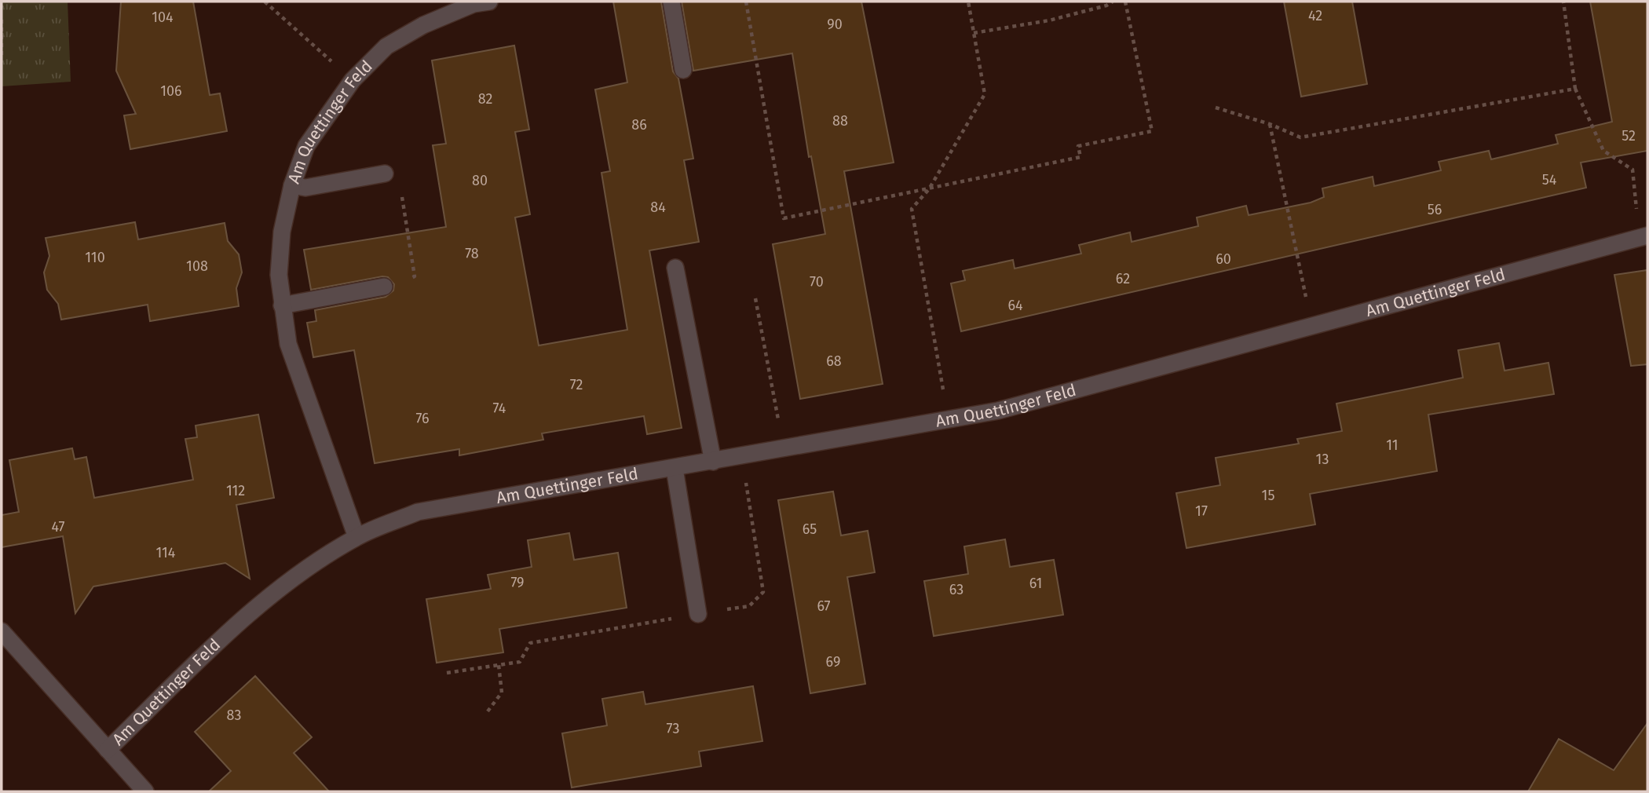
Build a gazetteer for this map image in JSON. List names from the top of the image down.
{
  "streets": {
    "street": ["Am Quettinger Feld"]
  },
  "house_numbers": [
    "42",
    "104",
    "90",
    "106",
    "82",
    "88",
    "86",
    "52",
    "54",
    "80",
    "84",
    "56",
    "78",
    "110",
    "60",
    "108",
    "62",
    "70",
    "64",
    "68",
    "72",
    "74",
    "76",
    "11",
    "13",
    "112",
    "15",
    "17",
    "47",
    "65",
    "114",
    "79",
    "61",
    "63",
    "67",
    "69",
    "83",
    "73"
  ]
}
